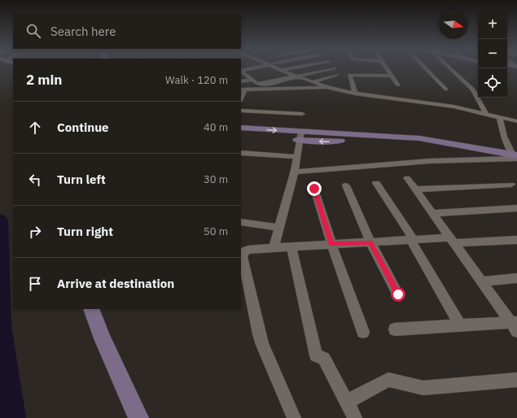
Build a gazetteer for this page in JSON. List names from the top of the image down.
{
  "north": "right",
  "page": {
    "map_buttons": ["+", "−"],
    "search": "Search here",
    "heading": ["2 min", "Walk · 120 m"],
    "list": [
      ["Continue", "40 m"],
      ["Turn left", "30 m"],
      ["Turn right", "50 m"],
      "Arrive at destination"
    ]
  }
}
